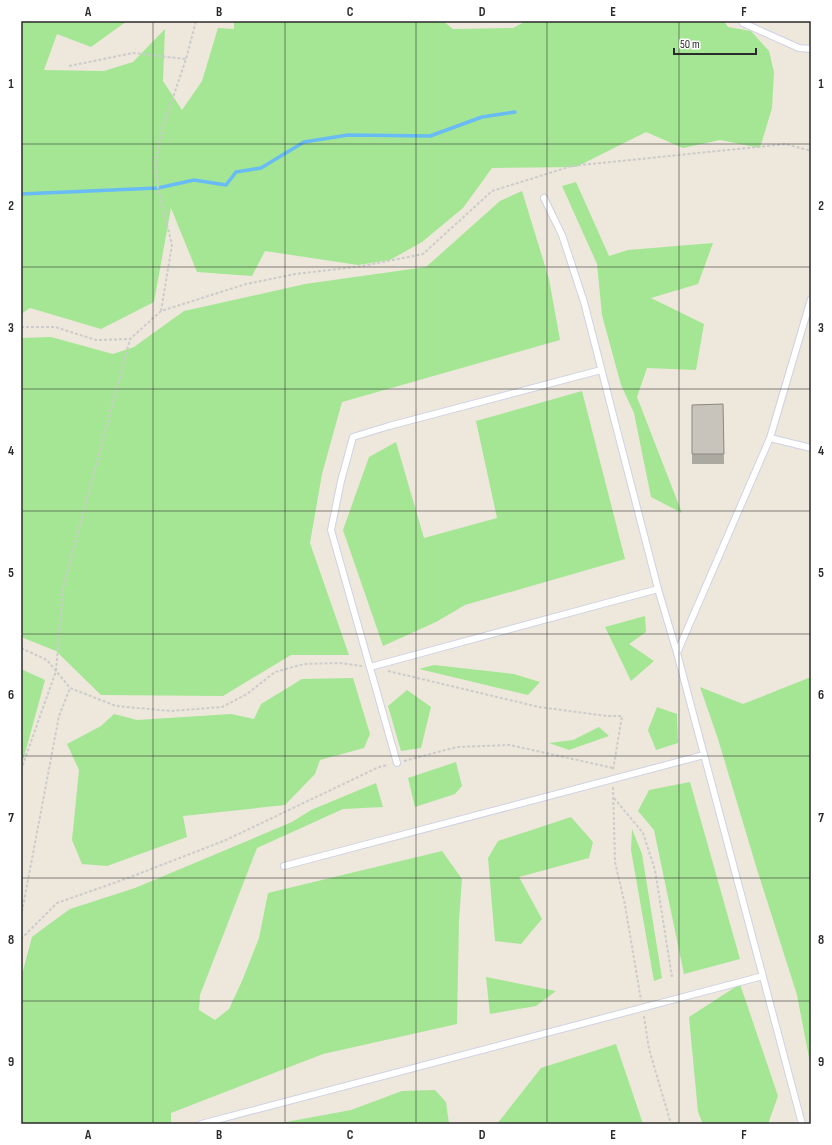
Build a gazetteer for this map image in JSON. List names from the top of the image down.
{
  "scale_bar": "50 m",
  "grid": {
    "columns": [
      "A",
      "B",
      "C",
      "D",
      "E",
      "F"
    ],
    "rows": [
      "1",
      "2",
      "3",
      "4",
      "5",
      "6",
      "7",
      "8",
      "9"
    ]
  }
}
